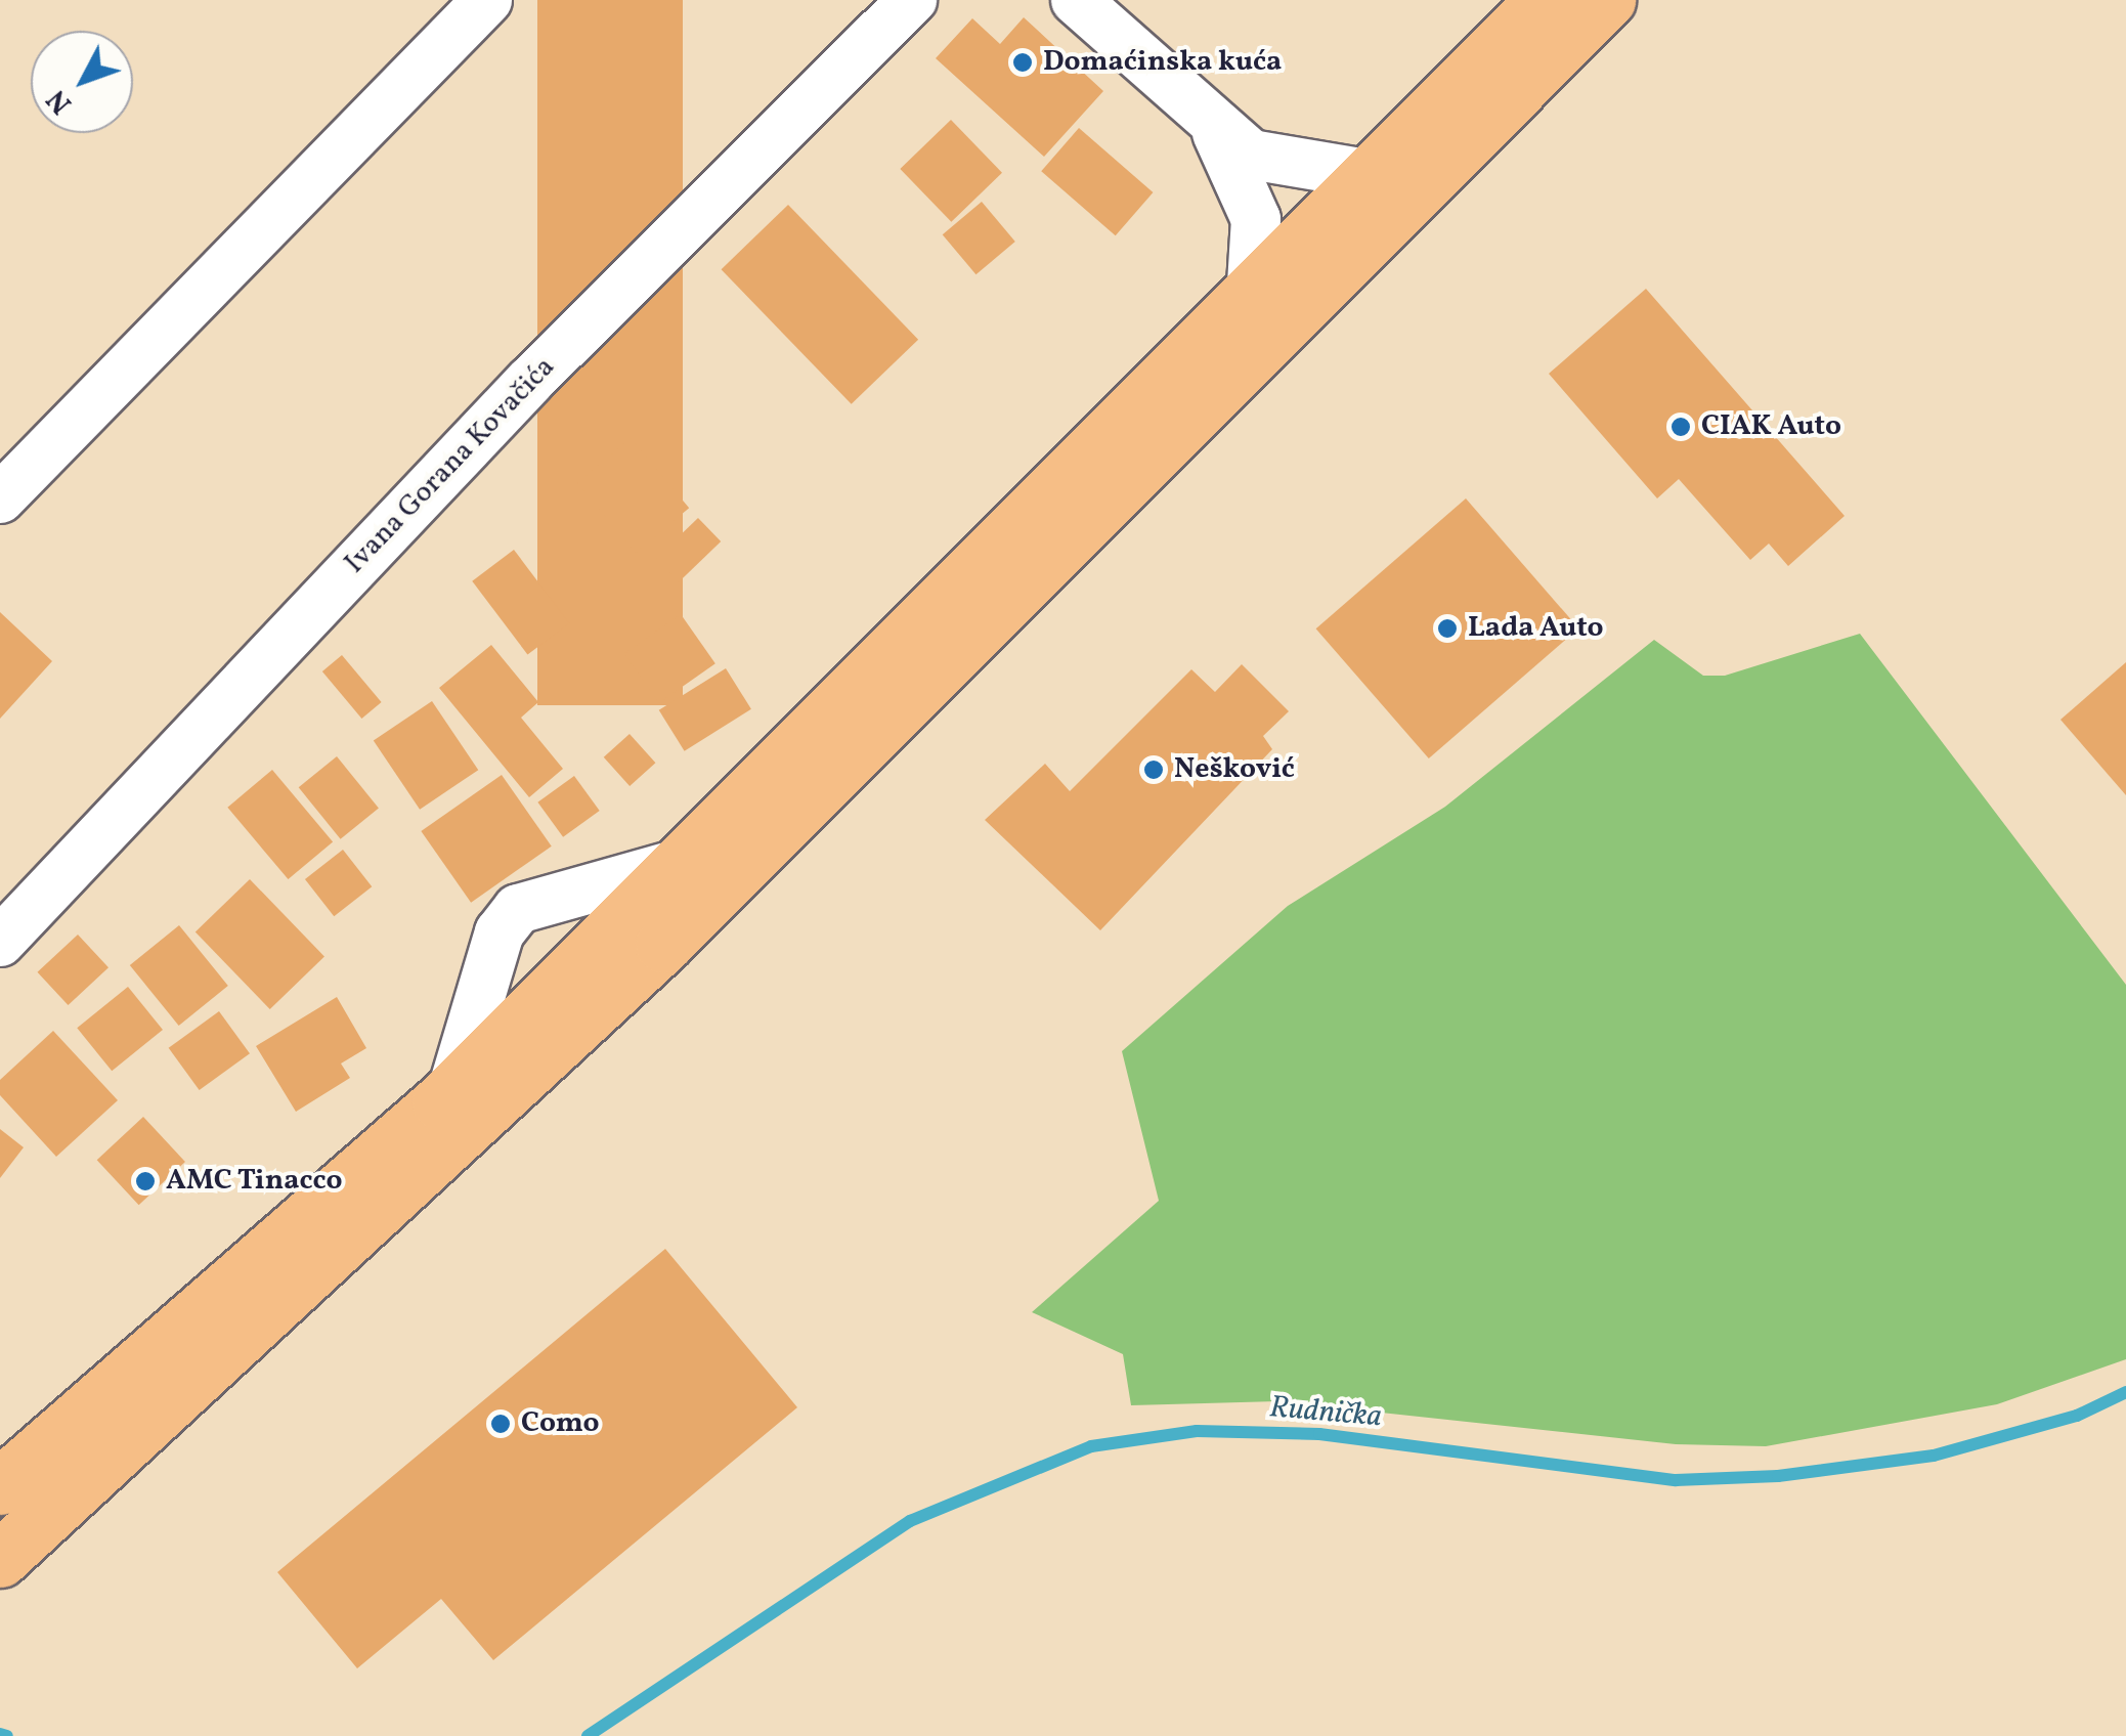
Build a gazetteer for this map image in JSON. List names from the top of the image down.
{
  "streets": {
    "street": ["Ivana Gorana Kovačića"]
  },
  "water": ["Rudnička"],
  "places": [
    "Domaćinska kuća",
    "CIAK Auto",
    "Lada Auto",
    "Nešković",
    "AMC Tinacco",
    "Como"
  ],
  "north": "bottom left"
}
